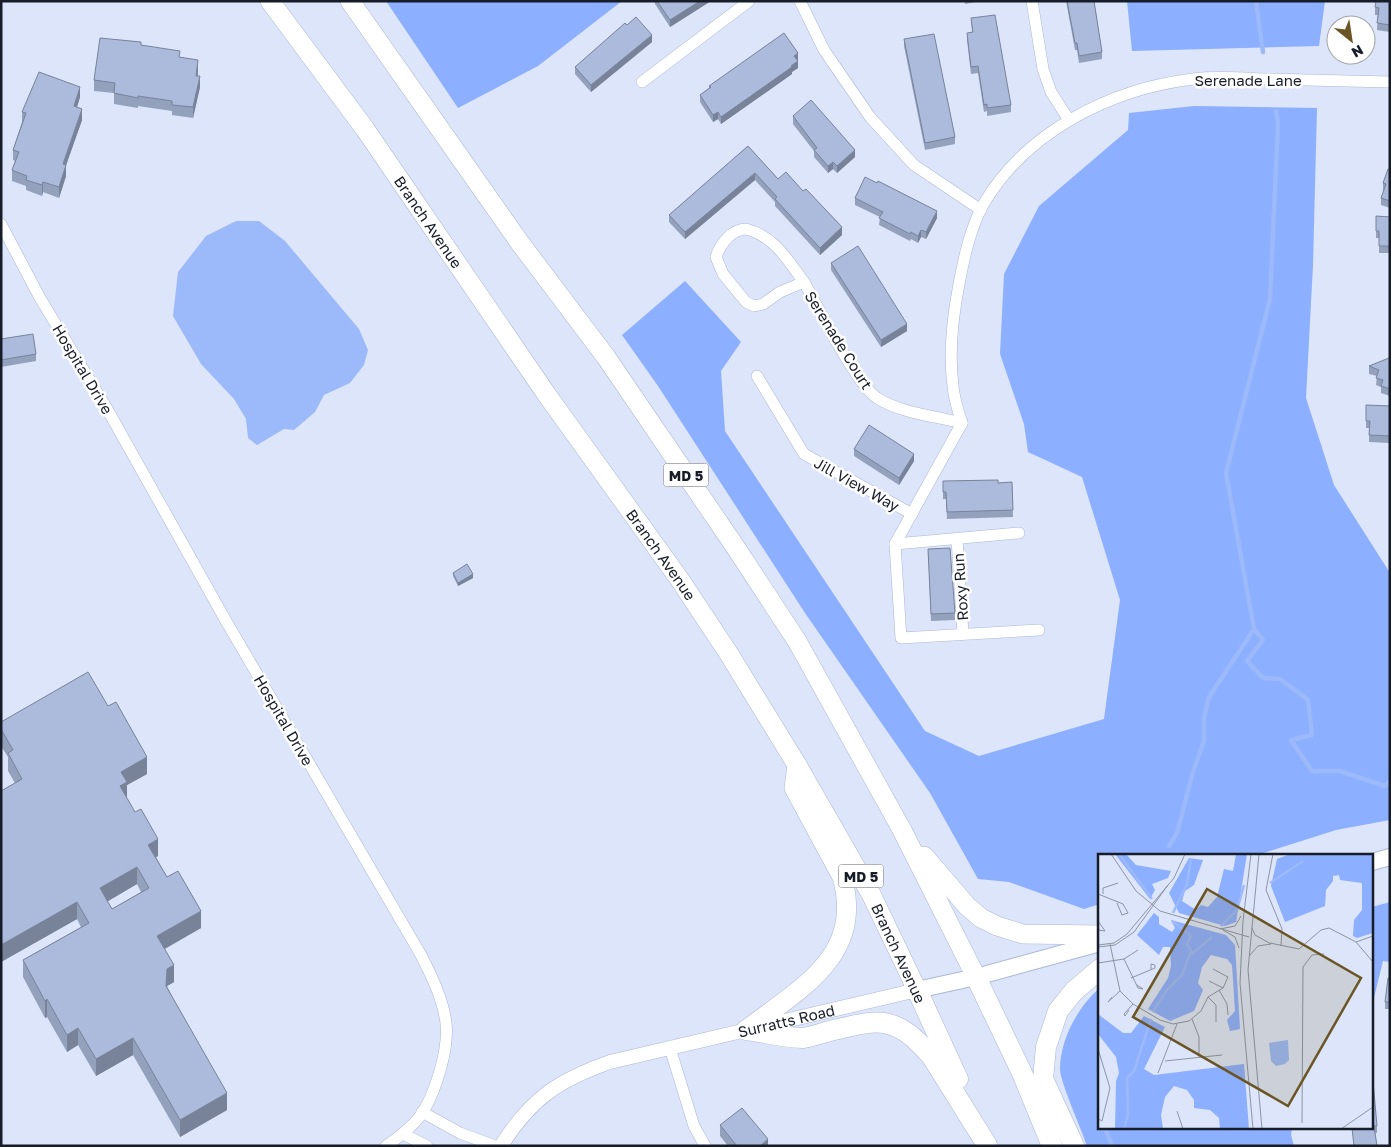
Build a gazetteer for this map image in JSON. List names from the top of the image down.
{
  "streets": {
    "highway": ["Branch Avenue", "MD 5"],
    "main road": ["Surratts Road"],
    "street": [
      "Serenade Lane",
      "Serenade Court",
      "Hospital Drive",
      "Jill View Way",
      "Roxy Run"
    ]
  },
  "crossings": [
    ["Serenade Lane", "Serenade Court"],
    ["Branch Avenue", "Surratts Road"],
    ["MD 5", "Surratts Road"]
  ],
  "north": "bottom right"
}
